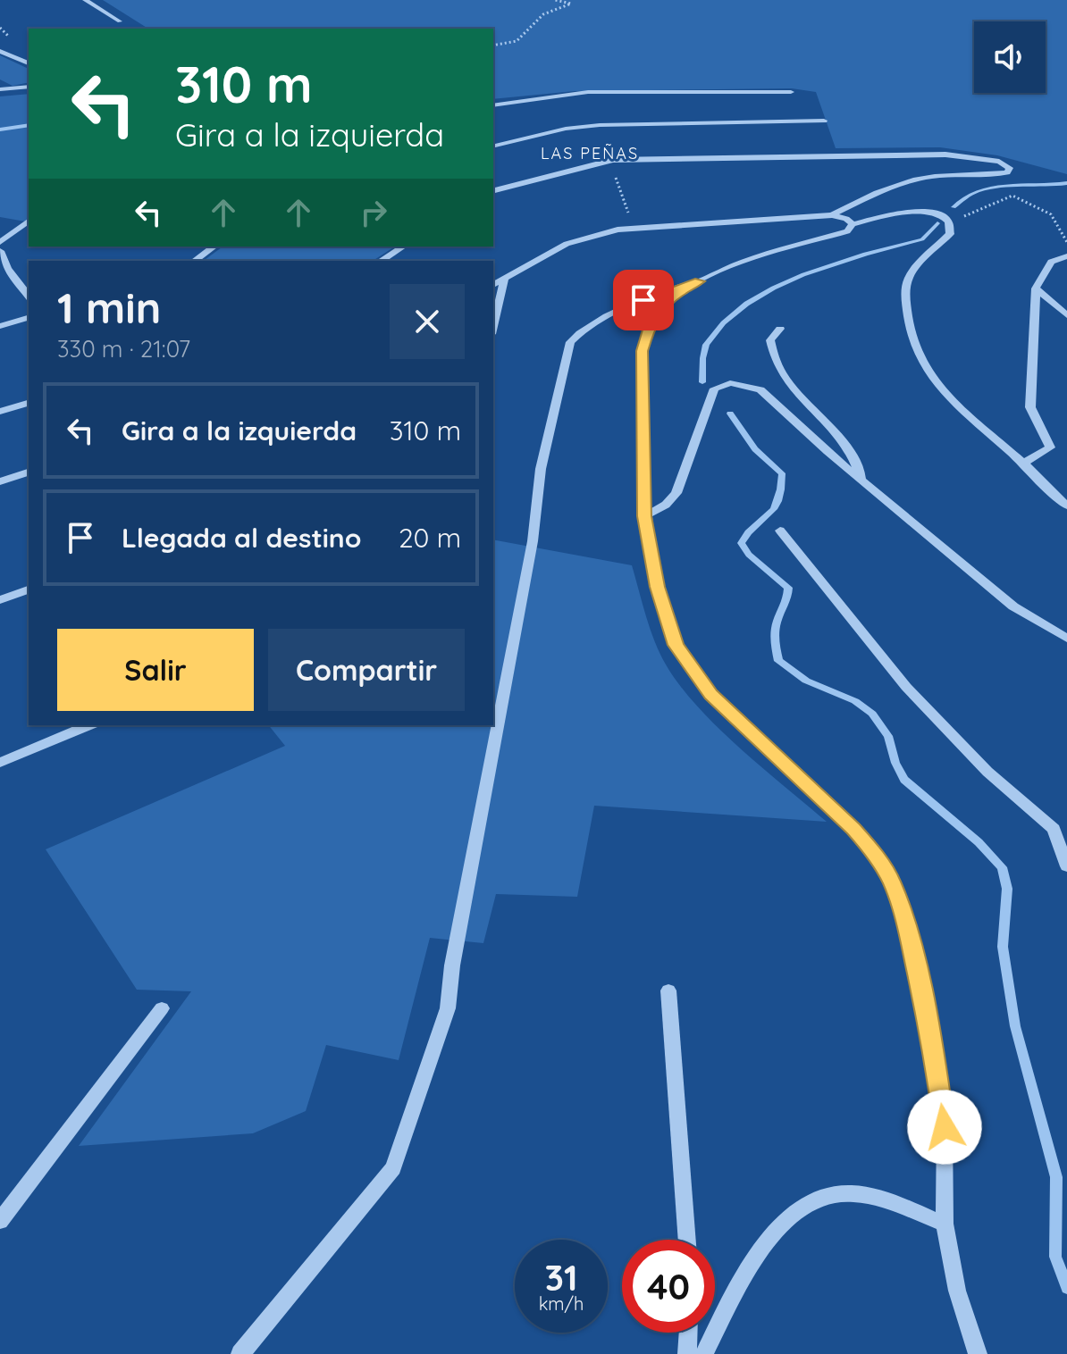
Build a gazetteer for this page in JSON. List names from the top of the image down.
{
  "districts": ["LAS PEÑAS"],
  "page": {
    "turn": ["310 m", "Gira a la izquierda"],
    "heading": ["1 min", "330 m · 21:07"],
    "list": [
      {
        "name": "Gira a la izquierda",
        "value": "310 m"
      },
      {
        "name": "Llegada al destino",
        "value": "20 m"
      }
    ],
    "buttons": ["Salir", "Compartir"],
    "speed": "31 km/h",
    "limit": "40"
  }
}
